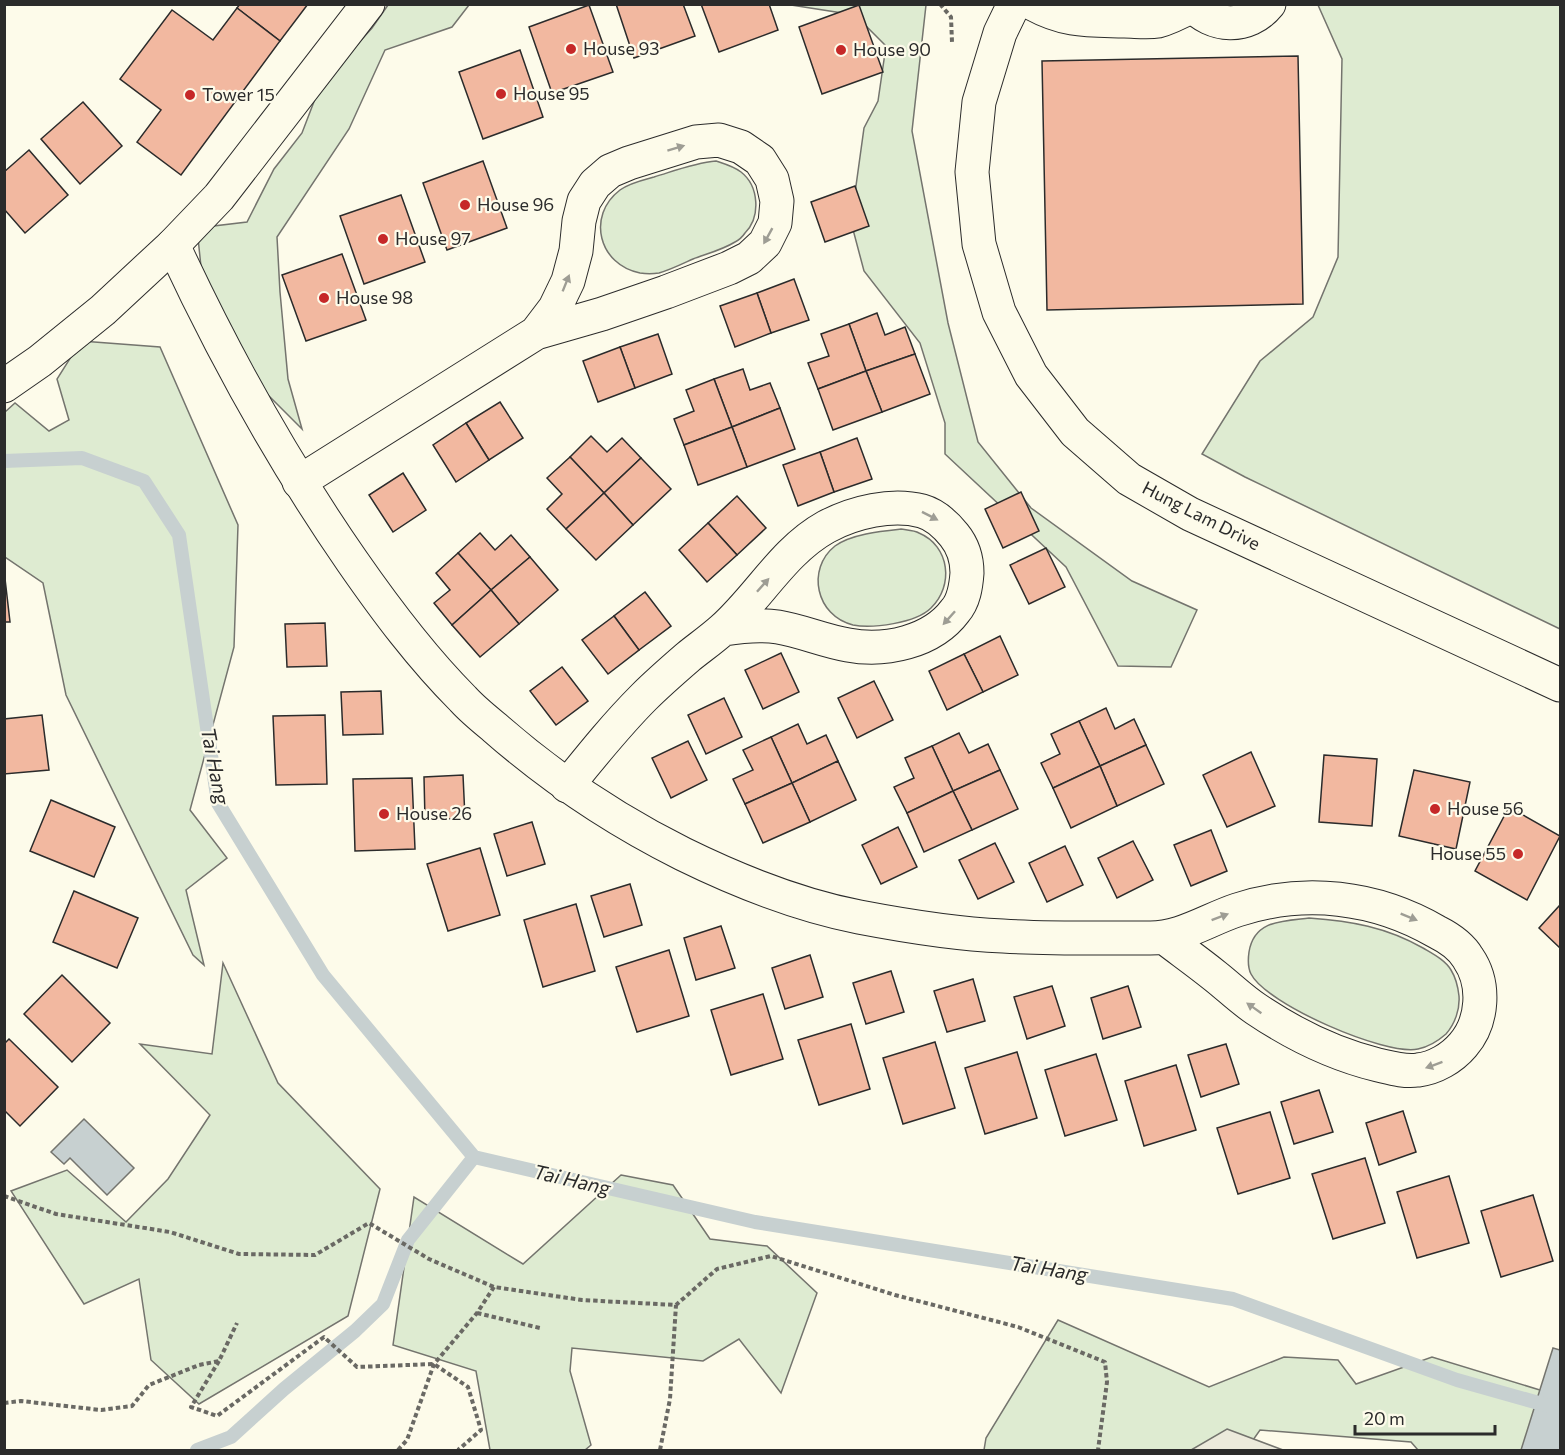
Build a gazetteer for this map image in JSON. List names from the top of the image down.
{
  "streets": {
    "street": ["Hung Lam Drive"]
  },
  "water": ["Tai Hang"],
  "places": [
    "House 93",
    "House 90",
    "House 95",
    "Tower 15",
    "House 96",
    "House 97",
    "House 98",
    "House 56",
    "House 26",
    "House 55"
  ],
  "scale_bar": "20 m"
}
